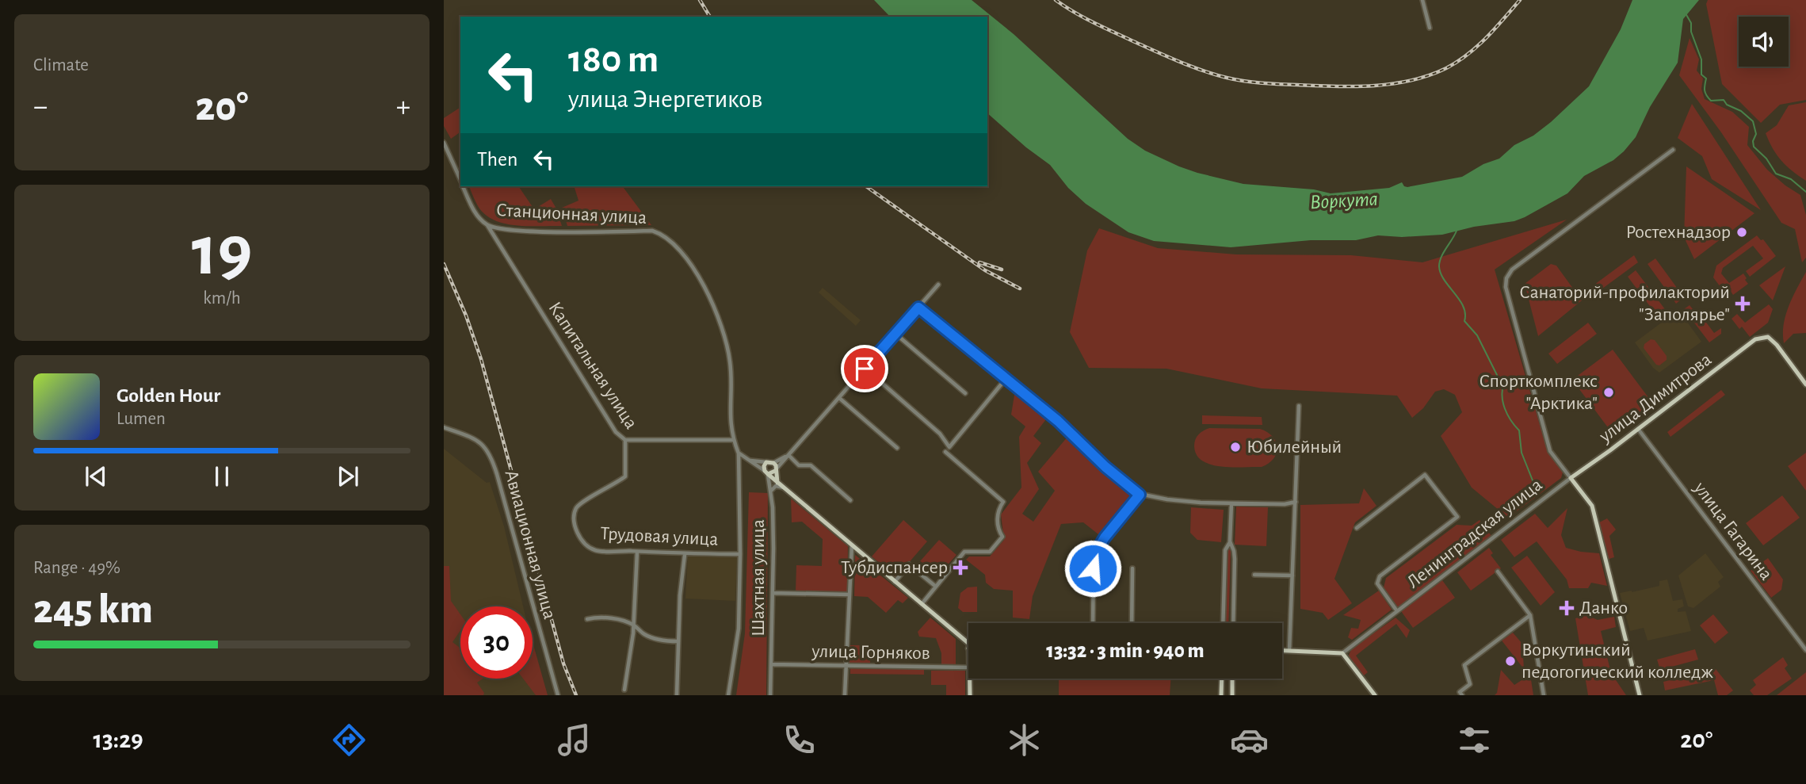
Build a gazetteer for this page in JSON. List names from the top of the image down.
{
  "streets": {
    "main road": ["улица Димитрова"],
    "street": [
      "Станционная улица",
      "Капитальная улица",
      "улица Гагарина",
      "Ленинградская улица",
      "Трудовая улица",
      "Авиационная улица",
      "Шахтная улица",
      "улица Горняков"
    ]
  },
  "crossings": [
    ["Станционная улица", "Капитальная улица"],
    ["Капитальная улица", "Трудовая улица"],
    ["улица Димитрова", "улица Гагарина"],
    ["улица Димитрова", "Ленинградская улица"],
    ["Шахтная улица", "улица Горняков"]
  ],
  "water": ["Воркута"],
  "places": {
    "other": [
      "Ростехнадзор",
      "Спорткомплекс \"Арктика\"",
      "Юбилейный",
      "Воркутинский педогогический колледж"
    ],
    "health": ["Санаторий-профилакторий \"Заполярье\"", "Тубдиспансер", "Данко"]
  },
  "page": {
    "tile": [
      "Climate",
      ["19", "km/h"],
      ["Range · 49%", "245 km"]
    ],
    "turn": ["180 m", "улица Энергетиков"],
    "heat": ["−", "20°", "+"],
    "then": "Then",
    "song": ["Golden Hour", "Lumen"],
    "limit": "30",
    "trip": "13:32 · 3 min · 940 m",
    "tabs": ["13:29", "20°"]
  }
}
